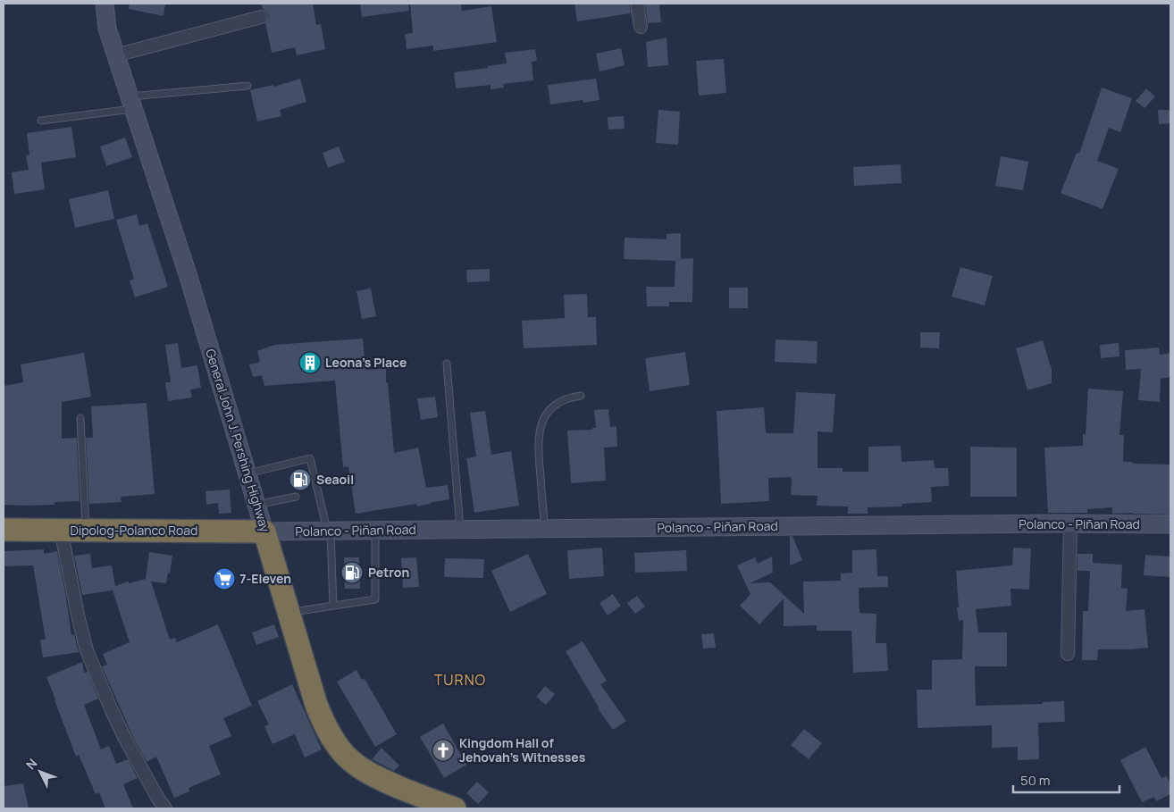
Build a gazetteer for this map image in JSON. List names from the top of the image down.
{
  "streets": {
    "highway": ["General John J. Pershing Highway", "Dipolog-Polanco Road"],
    "main road": ["Polanco - Piñan Road"]
  },
  "crossings": [
    ["General John J. Pershing Highway", "Polanco - Piñan Road"],
    ["General John J. Pershing Highway", "Dipolog-Polanco Road"],
    ["Polanco - Piñan Road", "Dipolog-Polanco Road"]
  ],
  "districts": ["TURNO"],
  "places": {
    "building": ["Leona's Place"],
    "fuel station": ["Seaoil", "Petron"],
    "supermarket": ["7-Eleven"],
    "church": ["Kingdom Hall of Jehovah's Witnesses"]
  },
  "scale_bar": "50 m",
  "north": "top left"
}
